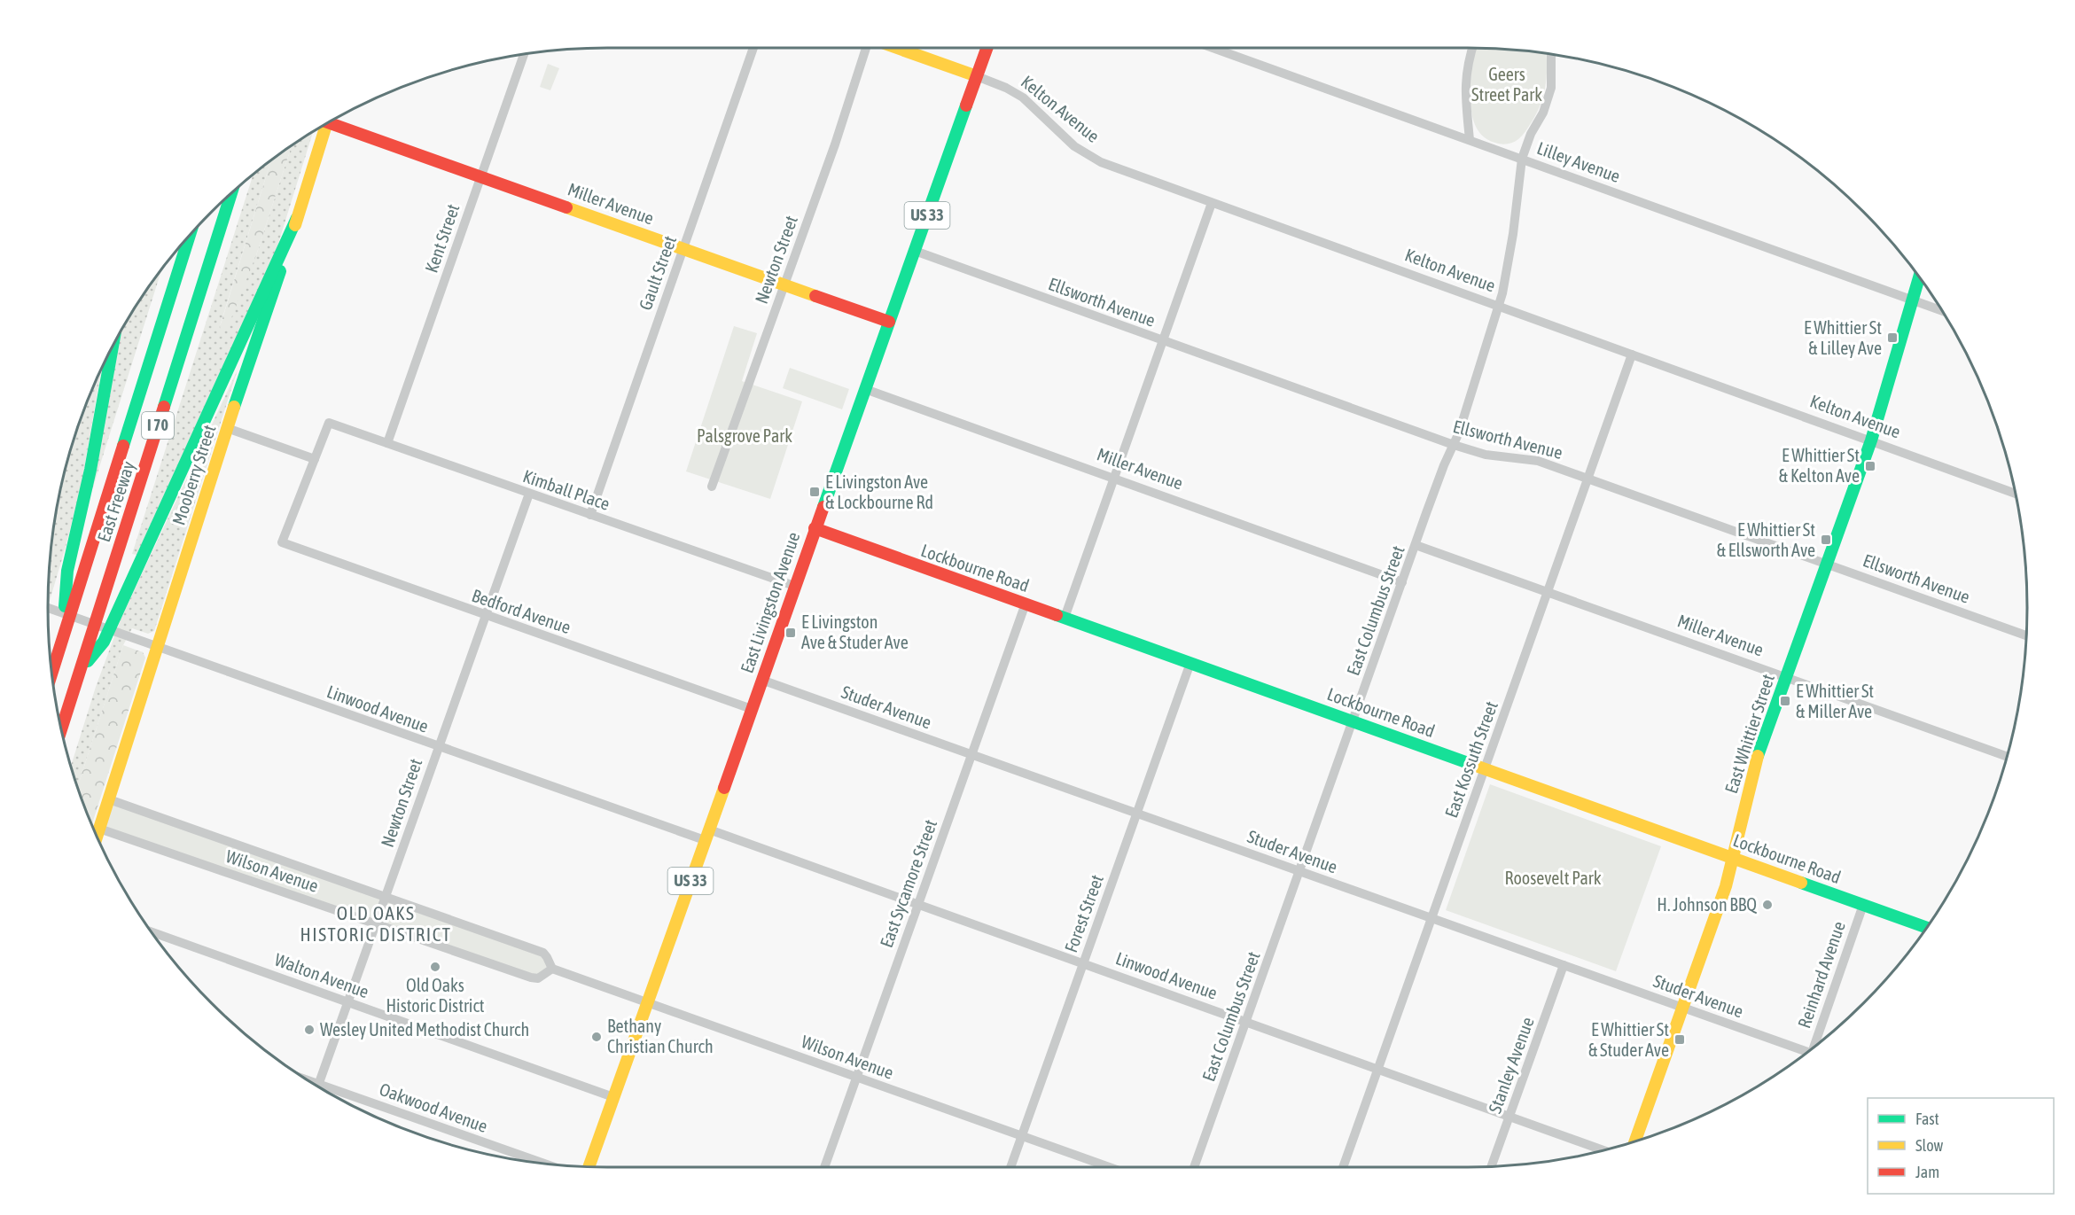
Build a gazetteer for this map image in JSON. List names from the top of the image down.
{
  "streets": {
    "main road": [
      "Kelton Avenue",
      "Miller Avenue",
      "US 33",
      "I 70",
      "Mooberry Street",
      "East Freeway",
      "Lockbourne Road",
      "East Livingston Avenue",
      "East Whittier Street"
    ],
    "street": [
      "Lilley Avenue",
      "Kent Street",
      "Newton Street",
      "Gault Street",
      "Ellsworth Avenue",
      "Kimball Place",
      "East Columbus Street",
      "Bedford Avenue",
      "Studer Avenue",
      "Linwood Avenue",
      "East Kossuth Street",
      "Wilson Avenue",
      "East Sycamore Street",
      "Forest Street",
      "Reinhard Avenue",
      "Walton Avenue",
      "Stanley Avenue",
      "Oakwood Avenue"
    ]
  },
  "crossings": [
    ["Kelton Avenue", "East Livingston Avenue"],
    ["Kelton Avenue", "East Columbus Street"],
    ["Kelton Avenue", "East Whittier Street"],
    ["Kelton Avenue", "East Kossuth Street"],
    ["Lilley Avenue", "East Columbus Street"],
    ["Lilley Avenue", "East Whittier Street"],
    ["Miller Avenue", "Kent Street"],
    ["Miller Avenue", "Newton Street"],
    ["Miller Avenue", "Gault Street"],
    ["Miller Avenue", "East Livingston Avenue"],
    ["Miller Avenue", "East Columbus Street"],
    ["Miller Avenue", "East Whittier Street"],
    ["Miller Avenue", "East Kossuth Street"],
    ["Kent Street", "Kimball Place"],
    ["Newton Street", "Kimball Place"],
    ["Newton Street", "Bedford Avenue"],
    ["Newton Street", "Linwood Avenue"],
    ["Newton Street", "Wilson Avenue"],
    ["Newton Street", "Walton Avenue"],
    ["Gault Street", "Kimball Place"],
    ["Ellsworth Avenue", "East Livingston Avenue"],
    ["Ellsworth Avenue", "East Columbus Street"],
    ["Ellsworth Avenue", "East Whittier Street"],
    ["Ellsworth Avenue", "East Kossuth Street"],
    ["Mooberry Street", "Linwood Avenue"],
    ["Mooberry Street", "Wilson Avenue"],
    ["Kimball Place", "East Livingston Avenue"],
    ["Kimball Place", "Bedford Avenue"],
    ["Lockbourne Road", "East Livingston Avenue"],
    ["Lockbourne Road", "East Columbus Street"],
    ["Lockbourne Road", "East Whittier Street"],
    ["Lockbourne Road", "East Kossuth Street"],
    ["Lockbourne Road", "East Sycamore Street"],
    ["Lockbourne Road", "Forest Street"],
    ["Lockbourne Road", "Reinhard Avenue"],
    ["East Livingston Avenue", "Bedford Avenue"],
    ["East Livingston Avenue", "Studer Avenue"],
    ["East Livingston Avenue", "Linwood Avenue"],
    ["East Livingston Avenue", "Wilson Avenue"],
    ["East Livingston Avenue", "Walton Avenue"],
    ["East Columbus Street", "Studer Avenue"],
    ["East Columbus Street", "Linwood Avenue"],
    ["Studer Avenue", "East Whittier Street"],
    ["Studer Avenue", "East Kossuth Street"],
    ["Studer Avenue", "East Sycamore Street"],
    ["Studer Avenue", "Forest Street"],
    ["Studer Avenue", "Stanley Avenue"],
    ["Linwood Avenue", "East Kossuth Street"],
    ["Linwood Avenue", "East Sycamore Street"],
    ["Linwood Avenue", "Forest Street"],
    ["Linwood Avenue", "Stanley Avenue"],
    ["Wilson Avenue", "East Sycamore Street"],
    ["Wilson Avenue", "Forest Street"]
  ],
  "districts": ["OLD OAKS HISTORIC DISTRICT"],
  "parks": ["Geers Street Park", "Palsgrove Park", "Roosevelt Park"],
  "places": {
    "transit": [
      "E Whittier St & Lilley Ave",
      "E Whittier St & Kelton Ave",
      "E Livingston Ave & Lockbourne Rd",
      "E Whittier St & Ellsworth Ave",
      "E Livingston Ave & Studer Ave",
      "E Whittier St & Miller Ave",
      "E Whittier St & Studer Ave"
    ],
    "other": [
      "H. Johnson BBQ",
      "Old Oaks Historic District",
      "Wesley United Methodist Church",
      "Bethany Christian Church"
    ]
  },
  "legend": ["Fast", "Slow", "Jam"]
}
